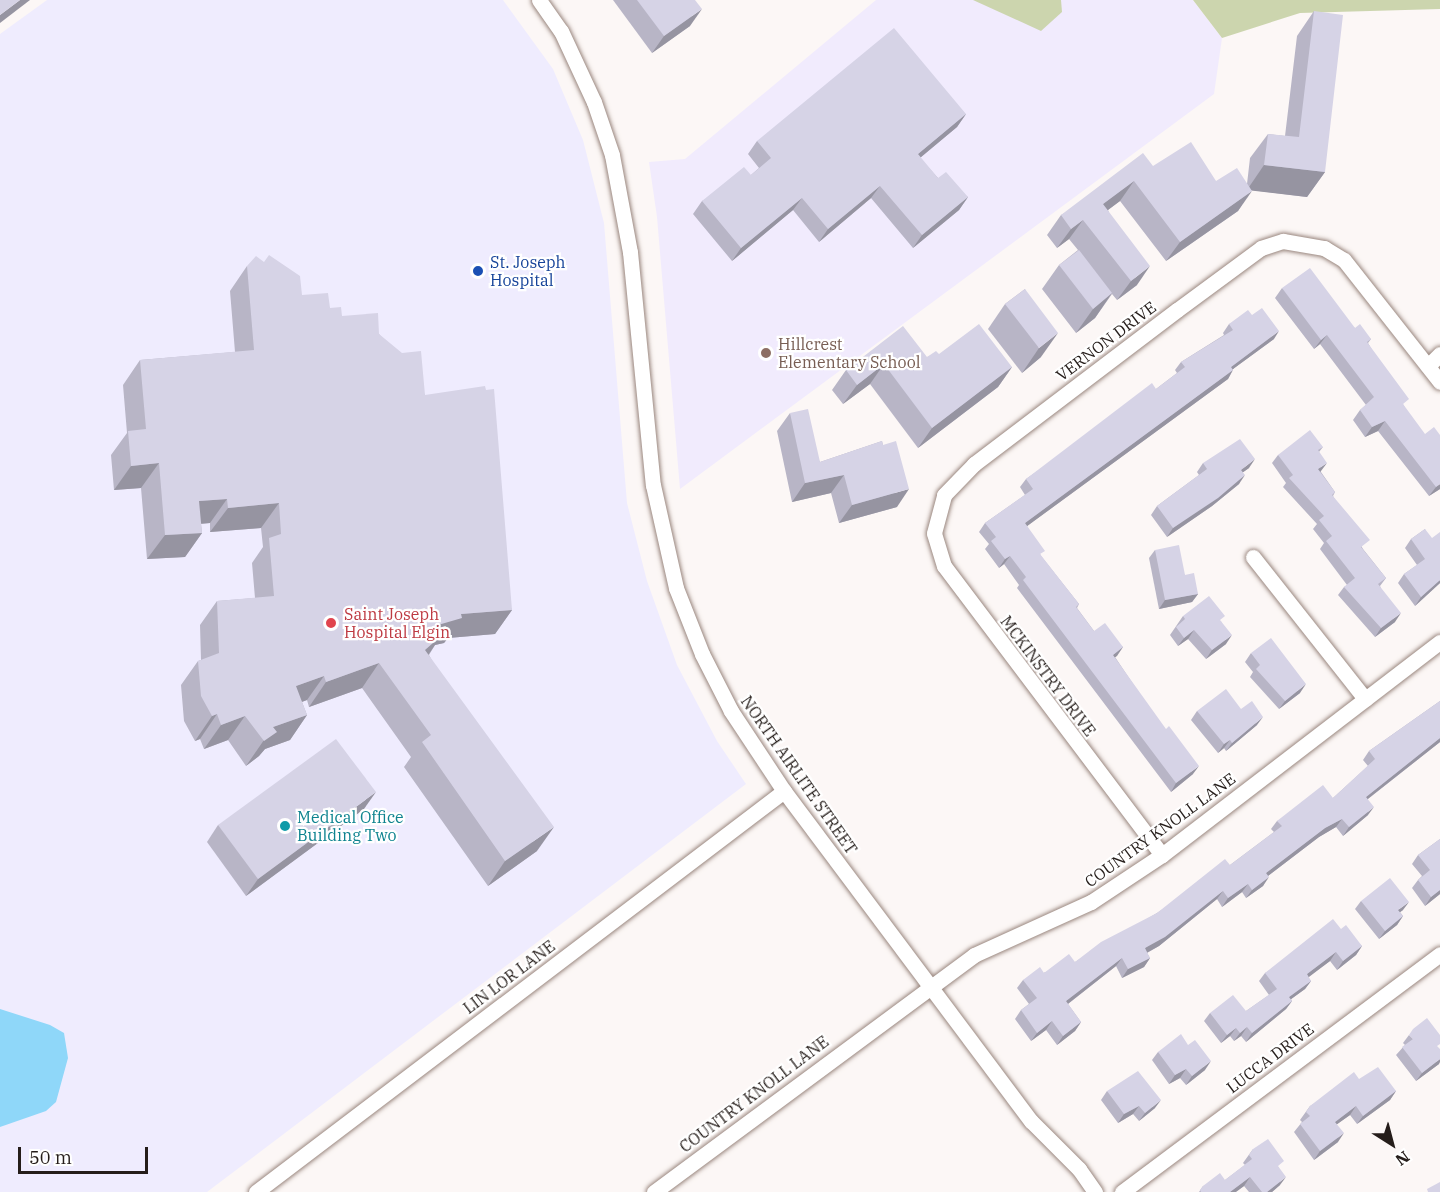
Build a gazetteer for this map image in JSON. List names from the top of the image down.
{
  "streets": {
    "street": [
      "VERNON DRIVE",
      "MCKINSTRY DRIVE",
      "NORTH AIRLITE STREET",
      "COUNTRY KNOLL LANE",
      "LIN LOR LANE",
      "LUCCA DRIVE"
    ]
  },
  "crossings": [
    ["VERNON DRIVE", "MCKINSTRY DRIVE"],
    ["MCKINSTRY DRIVE", "COUNTRY KNOLL LANE"],
    ["NORTH AIRLITE STREET", "COUNTRY KNOLL LANE"],
    ["NORTH AIRLITE STREET", "LIN LOR LANE"]
  ],
  "places": [
    "St. Joseph Hospital",
    "Hillcrest Elementary School",
    "Saint Joseph Hospital Elgin",
    "Medical Office Building Two"
  ],
  "scale_bar": "50 m",
  "north": "bottom right"
}
